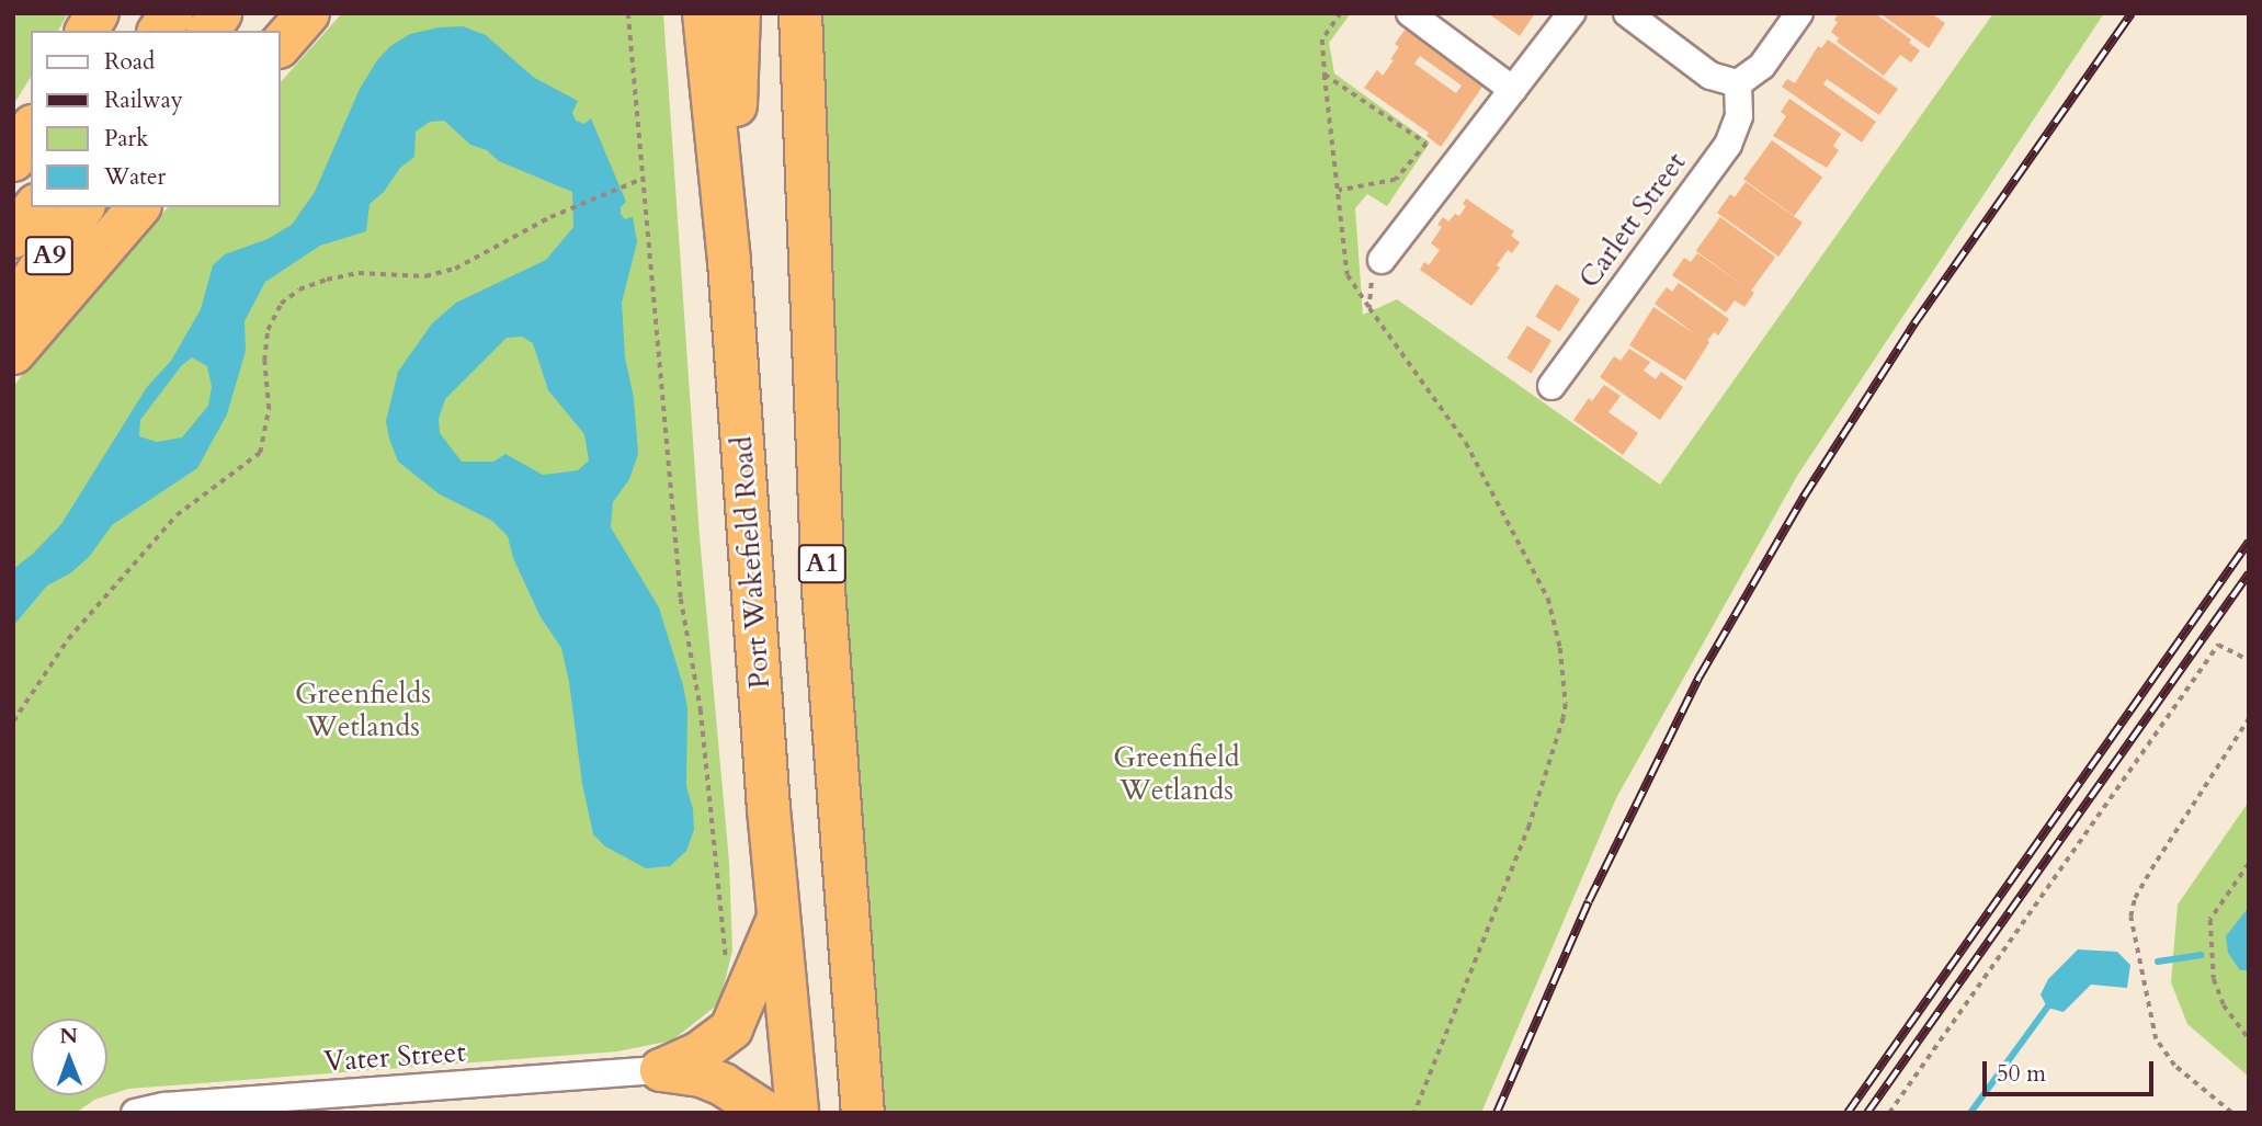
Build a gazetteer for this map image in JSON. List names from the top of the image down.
{
  "streets": {
    "highway": ["A9", "Port Wakefield Road", "A1"],
    "street": ["Carlett Street", "Vater Street"]
  },
  "parks": ["Greenfields Wetlands", "Greenfield Wetlands"],
  "legend": [
    "Road",
    "Railway",
    "Park",
    "Water"
  ],
  "scale_bar": "50 m",
  "north": "top"
}
